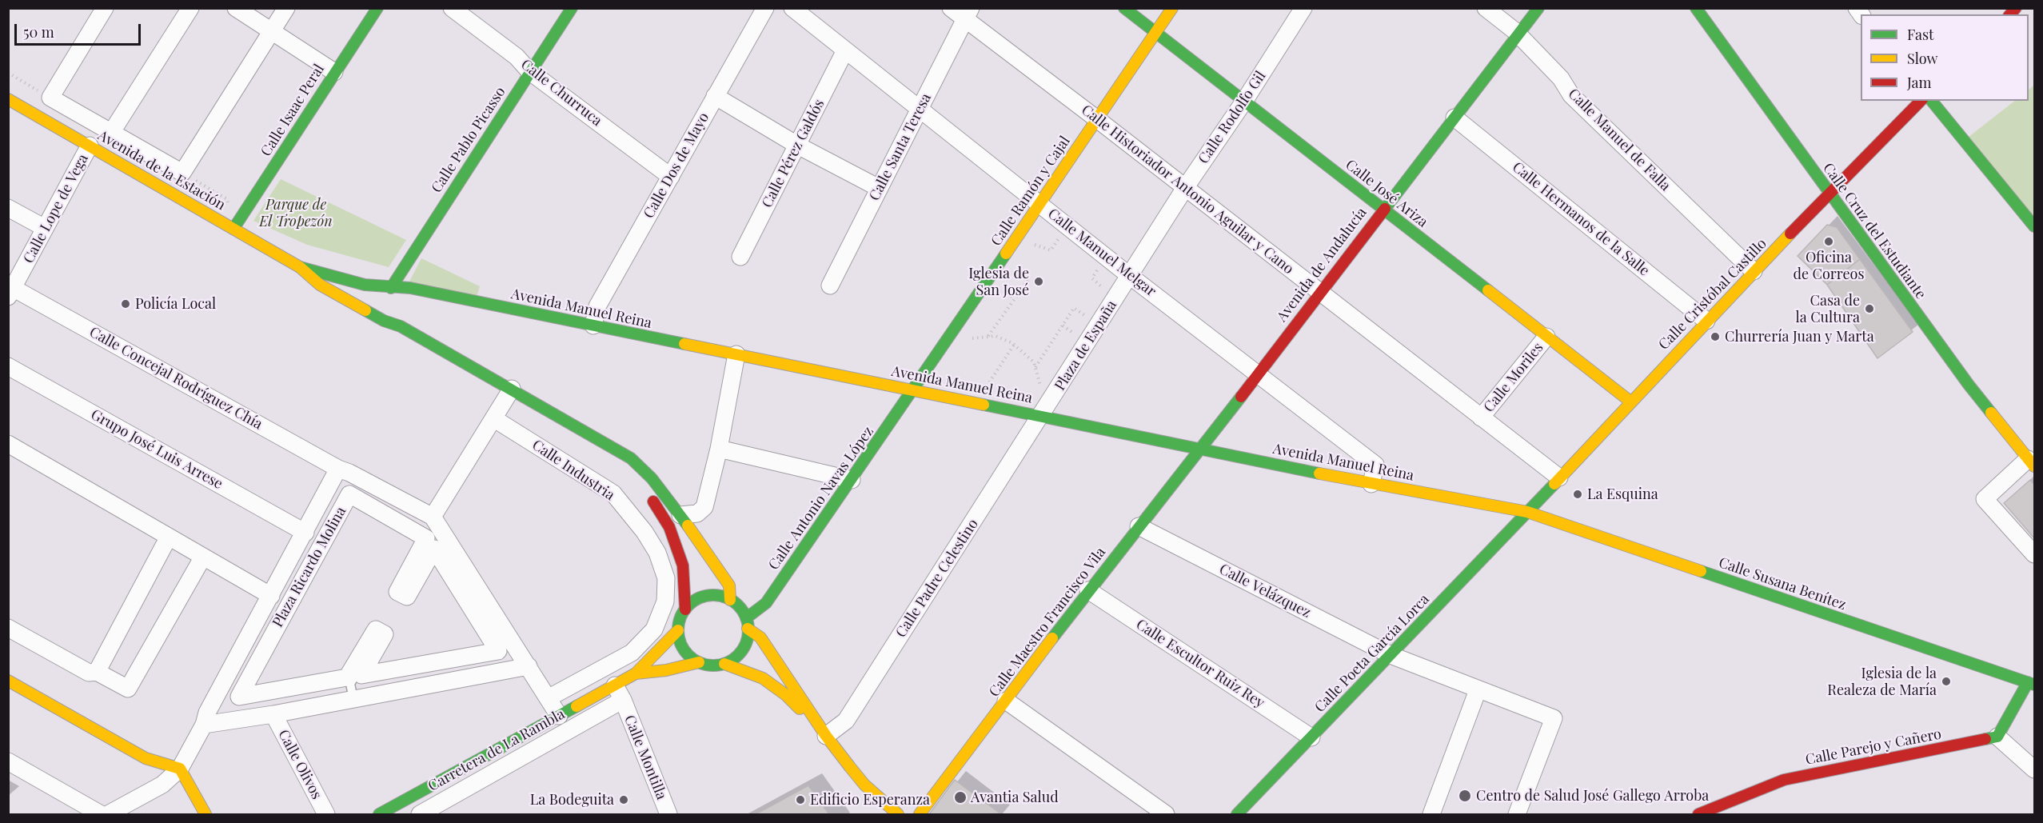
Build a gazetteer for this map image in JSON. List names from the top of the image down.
{
  "streets": {
    "street": [
      "Calle Churruca",
      "Calle Isaac Peral",
      "Calle Rodolfo Gil",
      "Calle Pablo Picasso",
      "Calle Manuel de Falla",
      "Calle Santa Teresa",
      "Calle Pérez Galdós",
      "Calle Dos de Mayo",
      "Avenida de la Estación",
      "Calle Historiador Antonio Aguilar y Cano",
      "Calle Ramón y Cajal",
      "Calle José Ariza",
      "Calle Lope de Vega",
      "Calle Hermanos de la Salle",
      "Calle Cruz del Estudiante",
      "Calle Manuel Melgar",
      "Avenida de Andalucía",
      "Calle Cristóbal Castillo",
      "Avenida Manuel Reina",
      "Plaza de España",
      "Calle Moriles",
      "Calle Concejal Rodríguez Chía",
      "Grupo José Luis Arrese",
      "Calle Industria",
      "Calle Antonio Navas López",
      "Plaza Ricardo Molina",
      "Calle Padre Celestino",
      "Calle Susana Benítez",
      "Calle Velázquez",
      "Calle Maestro Francisco Vila",
      "Calle Poeta García Lorca",
      "Calle Escultor Ruiz Rey",
      "Calle Parejo y Cañero",
      "Carretera de La Rambla",
      "Calle Montilla",
      "Calle Olivos"
    ]
  },
  "crossings": [
    ["Calle Churruca", "Calle Pablo Picasso"],
    ["Calle Churruca", "Calle Dos de Mayo"],
    ["Calle Isaac Peral", "Avenida de la Estación"],
    ["Calle Rodolfo Gil", "Calle Historiador Antonio Aguilar y Cano"],
    ["Calle Rodolfo Gil", "Calle José Ariza"],
    ["Calle Rodolfo Gil", "Calle Manuel Melgar"],
    ["Calle Rodolfo Gil", "Plaza de España"],
    ["Calle Pablo Picasso", "Avenida de la Estación"],
    ["Calle Pablo Picasso", "Avenida Manuel Reina"],
    ["Calle Manuel de Falla", "Avenida de Andalucía"],
    ["Calle Manuel de Falla", "Calle Cristóbal Castillo"],
    ["Calle Santa Teresa", "Calle Historiador Antonio Aguilar y Cano"],
    ["Calle Santa Teresa", "Calle Manuel Melgar"],
    ["Calle Pérez Galdós", "Calle Manuel Melgar"],
    ["Calle Dos de Mayo", "Avenida Manuel Reina"],
    ["Avenida de la Estación", "Calle Lope de Vega"],
    ["Avenida de la Estación", "Avenida Manuel Reina"],
    ["Avenida de la Estación", "Calle Industria"],
    ["Calle Historiador Antonio Aguilar y Cano", "Calle Ramón y Cajal"],
    ["Calle Historiador Antonio Aguilar y Cano", "Avenida de Andalucía"],
    ["Calle Historiador Antonio Aguilar y Cano", "Calle Cristóbal Castillo"],
    ["Calle Historiador Antonio Aguilar y Cano", "Calle Moriles"],
    ["Calle Ramón y Cajal", "Calle José Ariza"],
    ["Calle Ramón y Cajal", "Calle Manuel Melgar"],
    ["Calle Ramón y Cajal", "Avenida Manuel Reina"],
    ["Calle Ramón y Cajal", "Calle Antonio Navas López"],
    ["Calle José Ariza", "Avenida de Andalucía"],
    ["Calle José Ariza", "Calle Cristóbal Castillo"],
    ["Calle José Ariza", "Calle Moriles"],
    ["Calle Lope de Vega", "Calle Concejal Rodríguez Chía"],
    ["Calle Hermanos de la Salle", "Avenida de Andalucía"],
    ["Calle Hermanos de la Salle", "Calle Cristóbal Castillo"],
    ["Calle Cruz del Estudiante", "Calle Cristóbal Castillo"],
    ["Calle Manuel Melgar", "Avenida de Andalucía"],
    ["Calle Manuel Melgar", "Avenida Manuel Reina"],
    ["Calle Manuel Melgar", "Plaza de España"],
    ["Avenida de Andalucía", "Avenida Manuel Reina"],
    ["Avenida de Andalucía", "Calle Maestro Francisco Vila"],
    ["Calle Cristóbal Castillo", "Avenida Manuel Reina"],
    ["Calle Cristóbal Castillo", "Calle Susana Benítez"],
    ["Calle Cristóbal Castillo", "Calle Poeta García Lorca"],
    ["Avenida Manuel Reina", "Plaza de España"],
    ["Avenida Manuel Reina", "Calle Antonio Navas López"],
    ["Avenida Manuel Reina", "Calle Padre Celestino"],
    ["Avenida Manuel Reina", "Calle Susana Benítez"],
    ["Avenida Manuel Reina", "Calle Maestro Francisco Vila"],
    ["Avenida Manuel Reina", "Calle Poeta García Lorca"],
    ["Plaza de España", "Calle Padre Celestino"],
    ["Calle Concejal Rodríguez Chía", "Plaza Ricardo Molina"],
    ["Grupo José Luis Arrese", "Plaza Ricardo Molina"],
    ["Calle Industria", "Calle Antonio Navas López"],
    ["Calle Industria", "Carretera de La Rambla"],
    ["Calle Antonio Navas López", "Carretera de La Rambla"],
    ["Calle Susana Benítez", "Calle Poeta García Lorca"],
    ["Calle Velázquez", "Calle Maestro Francisco Vila"],
    ["Calle Velázquez", "Calle Poeta García Lorca"],
    ["Calle Maestro Francisco Vila", "Calle Escultor Ruiz Rey"],
    ["Calle Poeta García Lorca", "Calle Escultor Ruiz Rey"],
    ["Carretera de La Rambla", "Calle Montilla"]
  ],
  "parks": ["Parque de El Tropezón"],
  "places": [
    "Oficina de Correos",
    "Iglesia de San José",
    "Policía Local",
    "Casa de la Cultura",
    "Churrería Juan y Marta",
    "La Esquina",
    "Iglesia de la Realeza de María",
    "Centro de Salud José Gallego Arroba",
    "Avantia Salud",
    "La Bodeguita",
    "Edificio Esperanza"
  ],
  "legend": ["Fast", "Slow", "Jam"],
  "scale_bar": "50 m"
}
